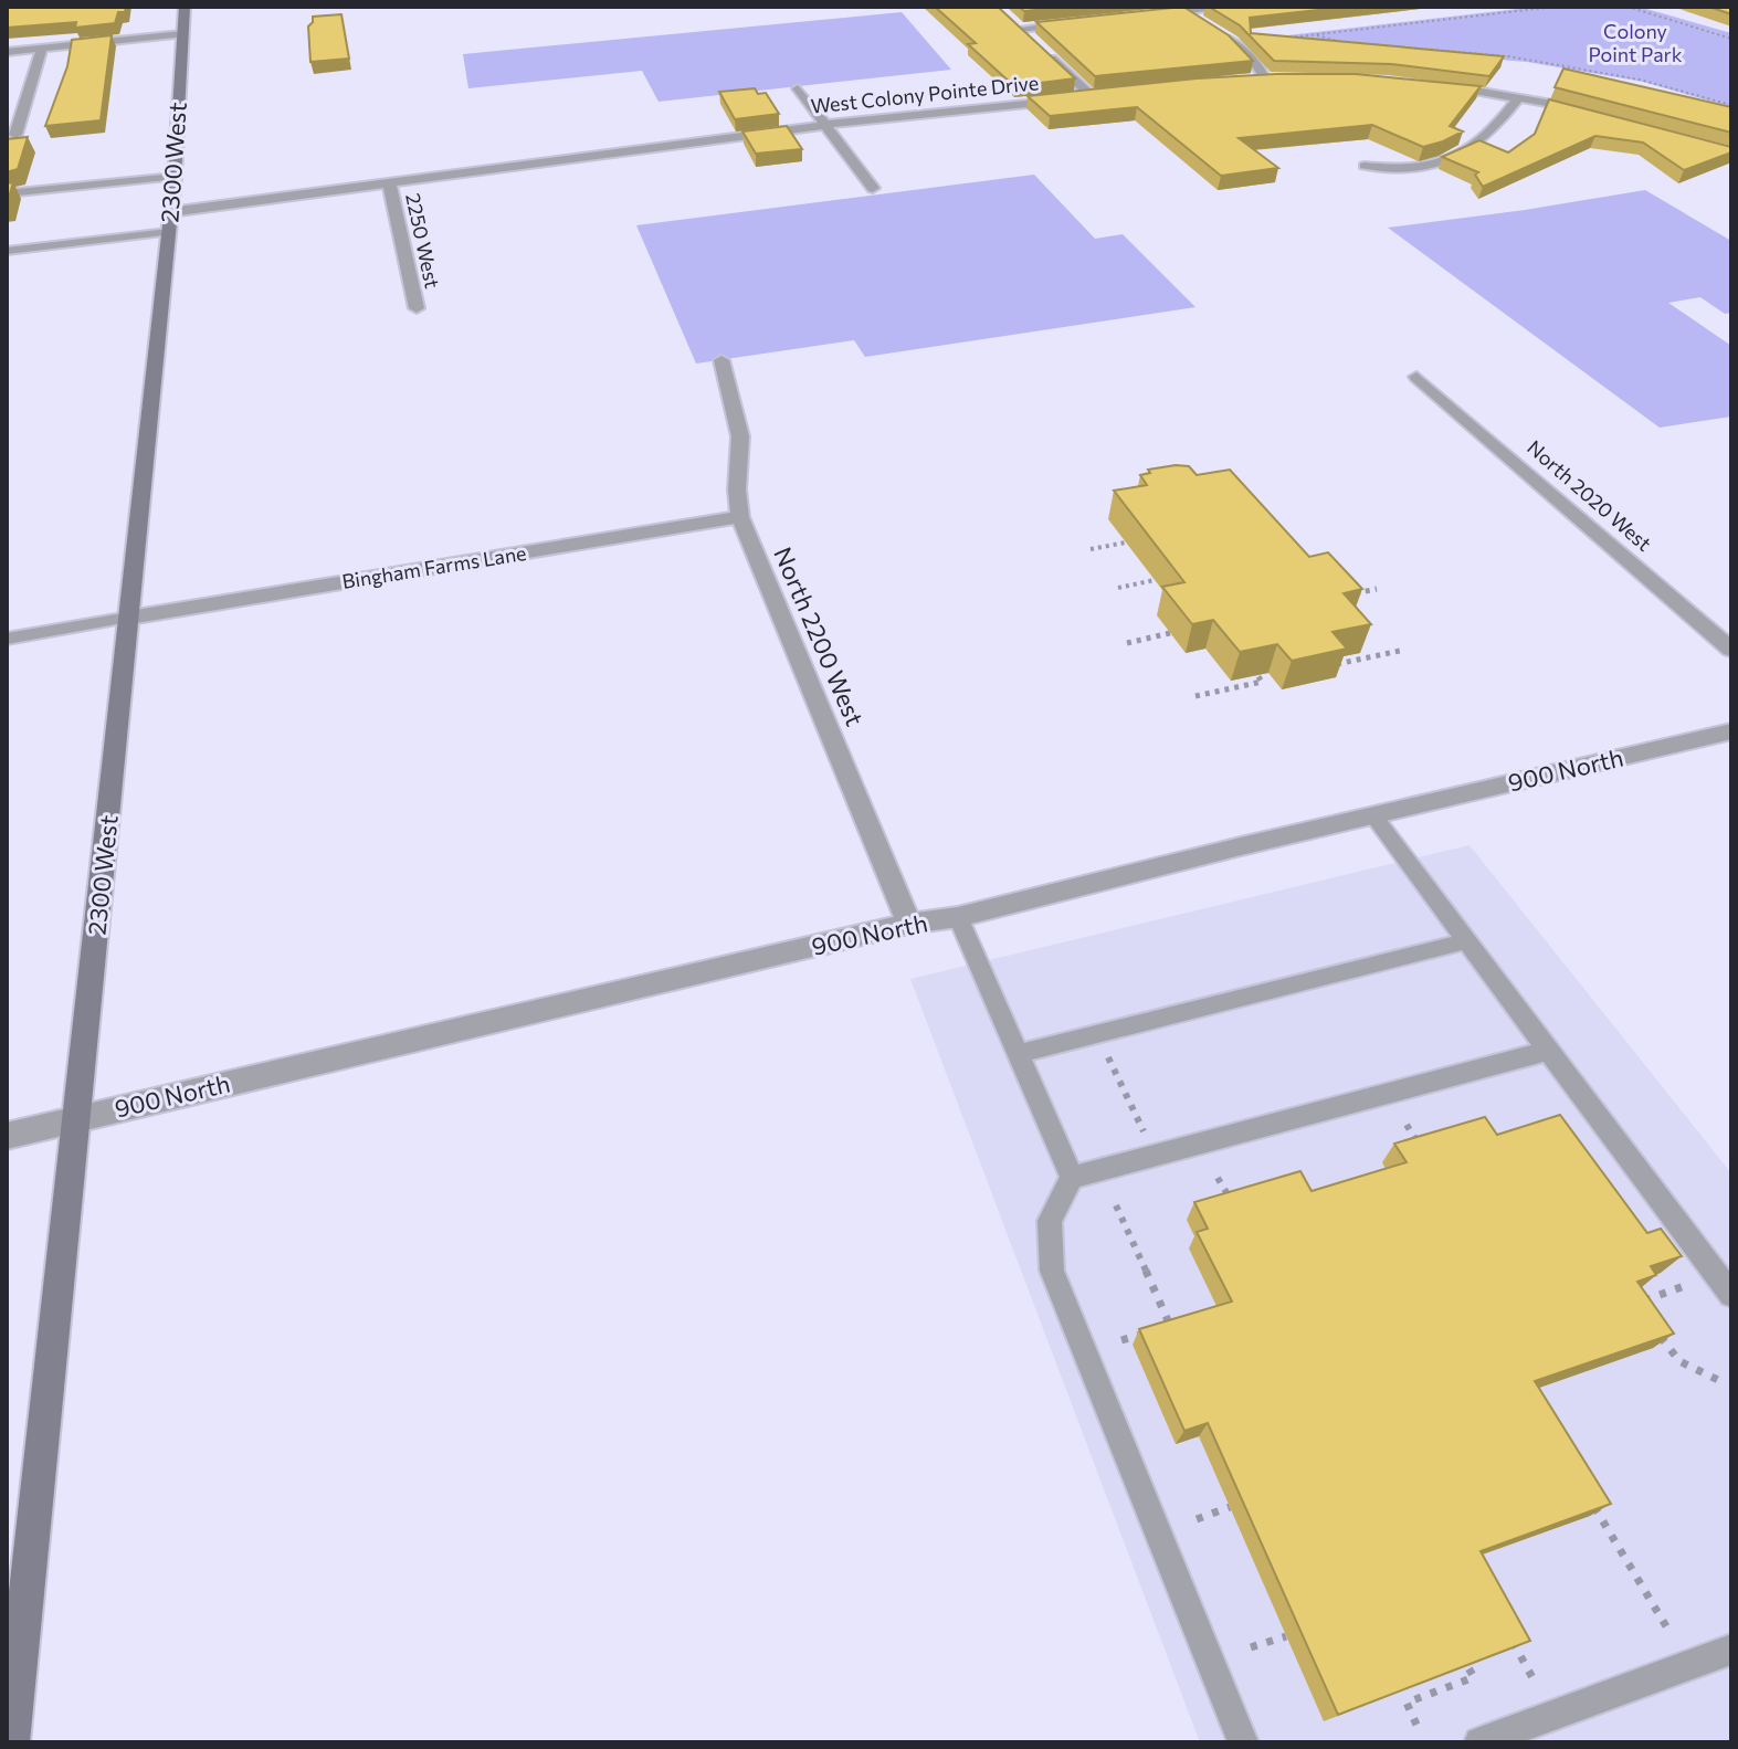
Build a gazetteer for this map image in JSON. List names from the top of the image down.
{
  "streets": {
    "main road": ["2300 West"],
    "street": [
      "West Colony Pointe Drive",
      "2250 West",
      "North 2020 West",
      "Bingham Farms Lane",
      "North 2200 West",
      "900 North"
    ]
  },
  "crossings": [
    ["West Colony Pointe Drive", "2300 West"],
    ["West Colony Pointe Drive", "2250 West"],
    ["2300 West", "Bingham Farms Lane"],
    ["2300 West", "900 North"],
    ["Bingham Farms Lane", "North 2200 West"],
    ["North 2200 West", "900 North"]
  ],
  "parks": ["Colony Point Park"]
}
